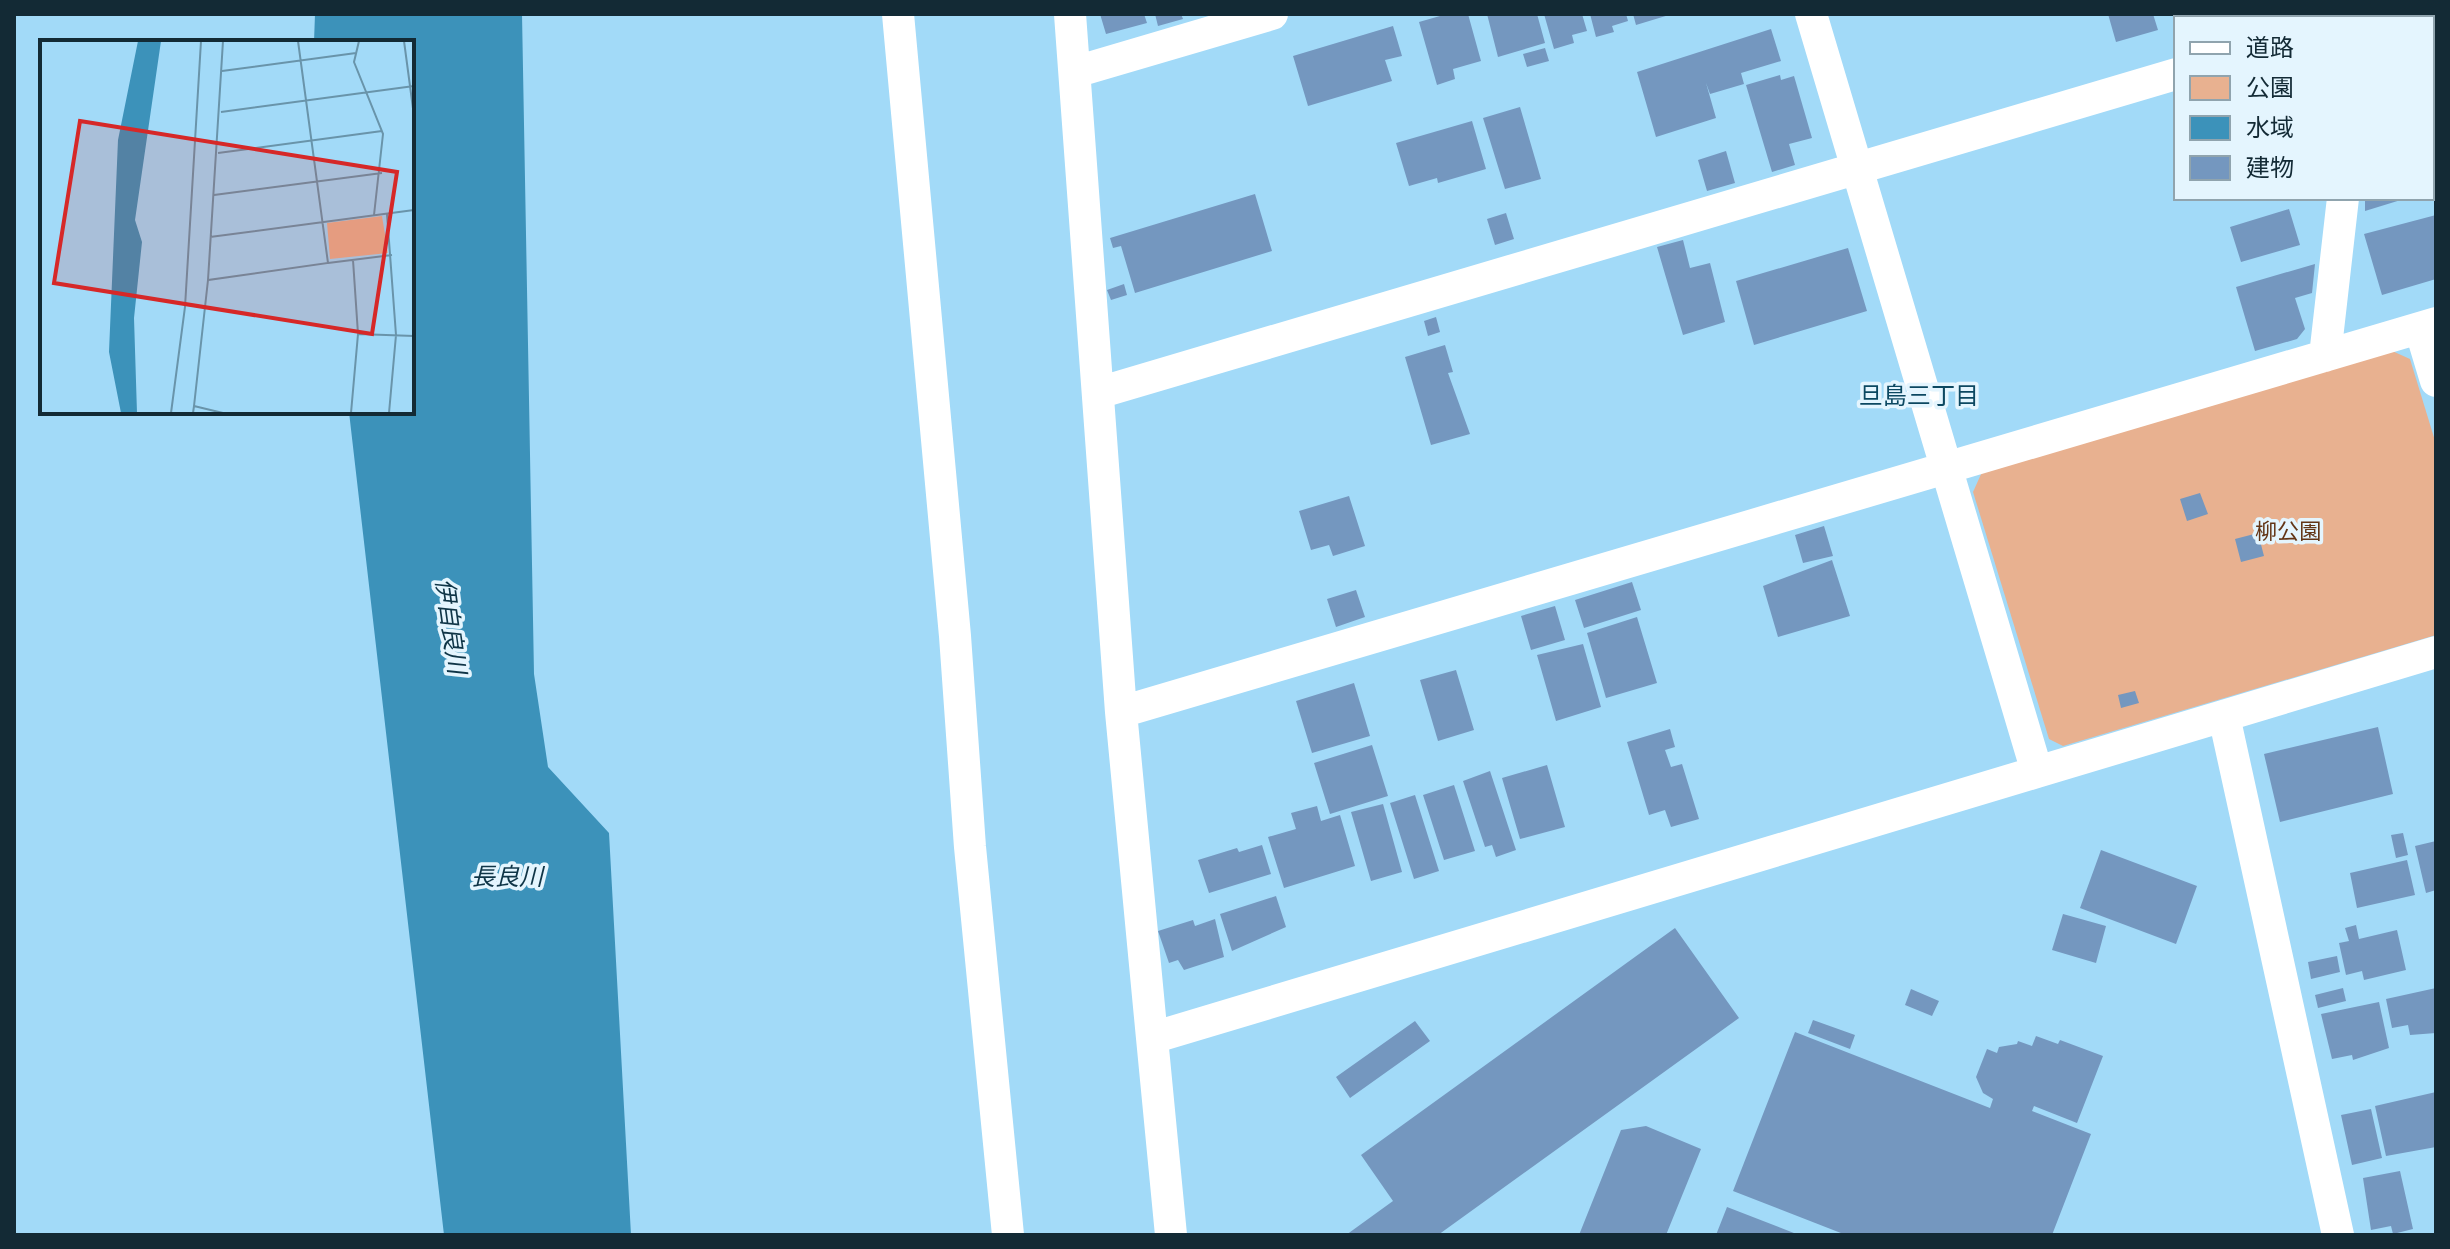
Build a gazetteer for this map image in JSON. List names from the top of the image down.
{
  "districts": ["旦島三丁目"],
  "water": ["伊自良川", "長良川"],
  "parks": ["柳公園"],
  "legend": [
    "道路",
    "公園",
    "水域",
    "建物"
  ]
}
